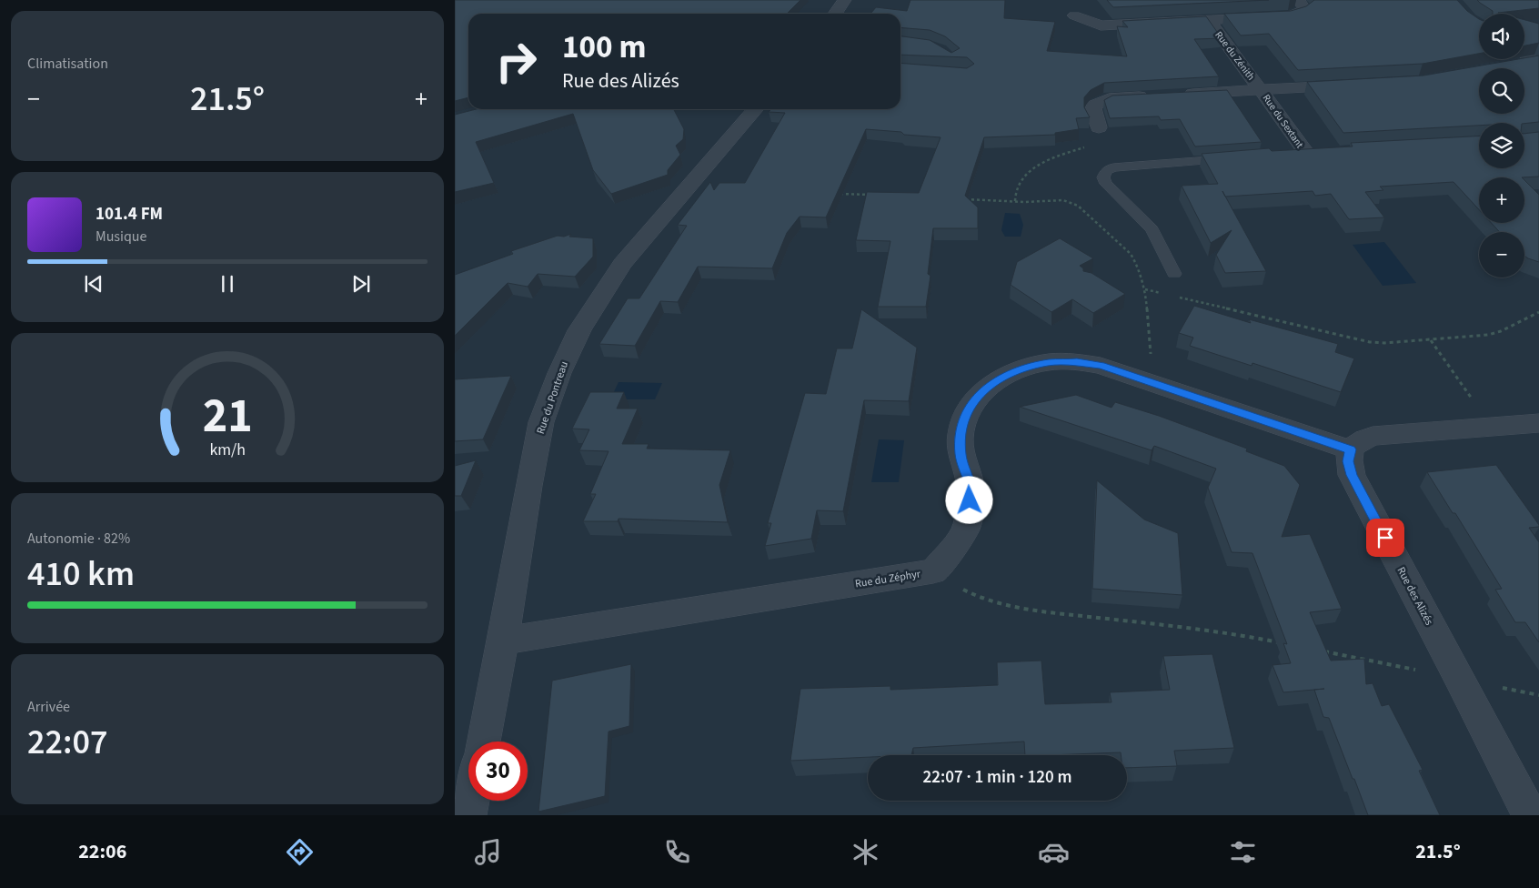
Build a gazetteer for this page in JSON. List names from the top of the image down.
{
  "streets": {
    "street": [
      "Rue du Zénith",
      "Rue du Sextant",
      "Rue du Pontreau",
      "Rue du Zéphyr",
      "Rue des Alizés"
    ]
  },
  "crossings": [
    ["Rue du Zénith", "Rue du Sextant"],
    ["Rue du Pontreau", "Rue du Zéphyr"],
    ["Rue du Zéphyr", "Rue des Alizés"]
  ],
  "page": {
    "tile": [
      "Climatisation",
      ["Autonomie · 82%", "410 km"],
      ["Arrivée", "22:07"]
    ],
    "map_buttons": ["+", "−"],
    "turn": ["100 m", "Rue des Alizés"],
    "heat": ["−", "21.5°", "+"],
    "song": ["101.4 FM", "Musique"],
    "limit": "30",
    "trip": "22:07 · 1 min · 120 m",
    "tabs": ["22:06", "21.5°"],
    "gauge": ["21", "km/h"]
  }
}
